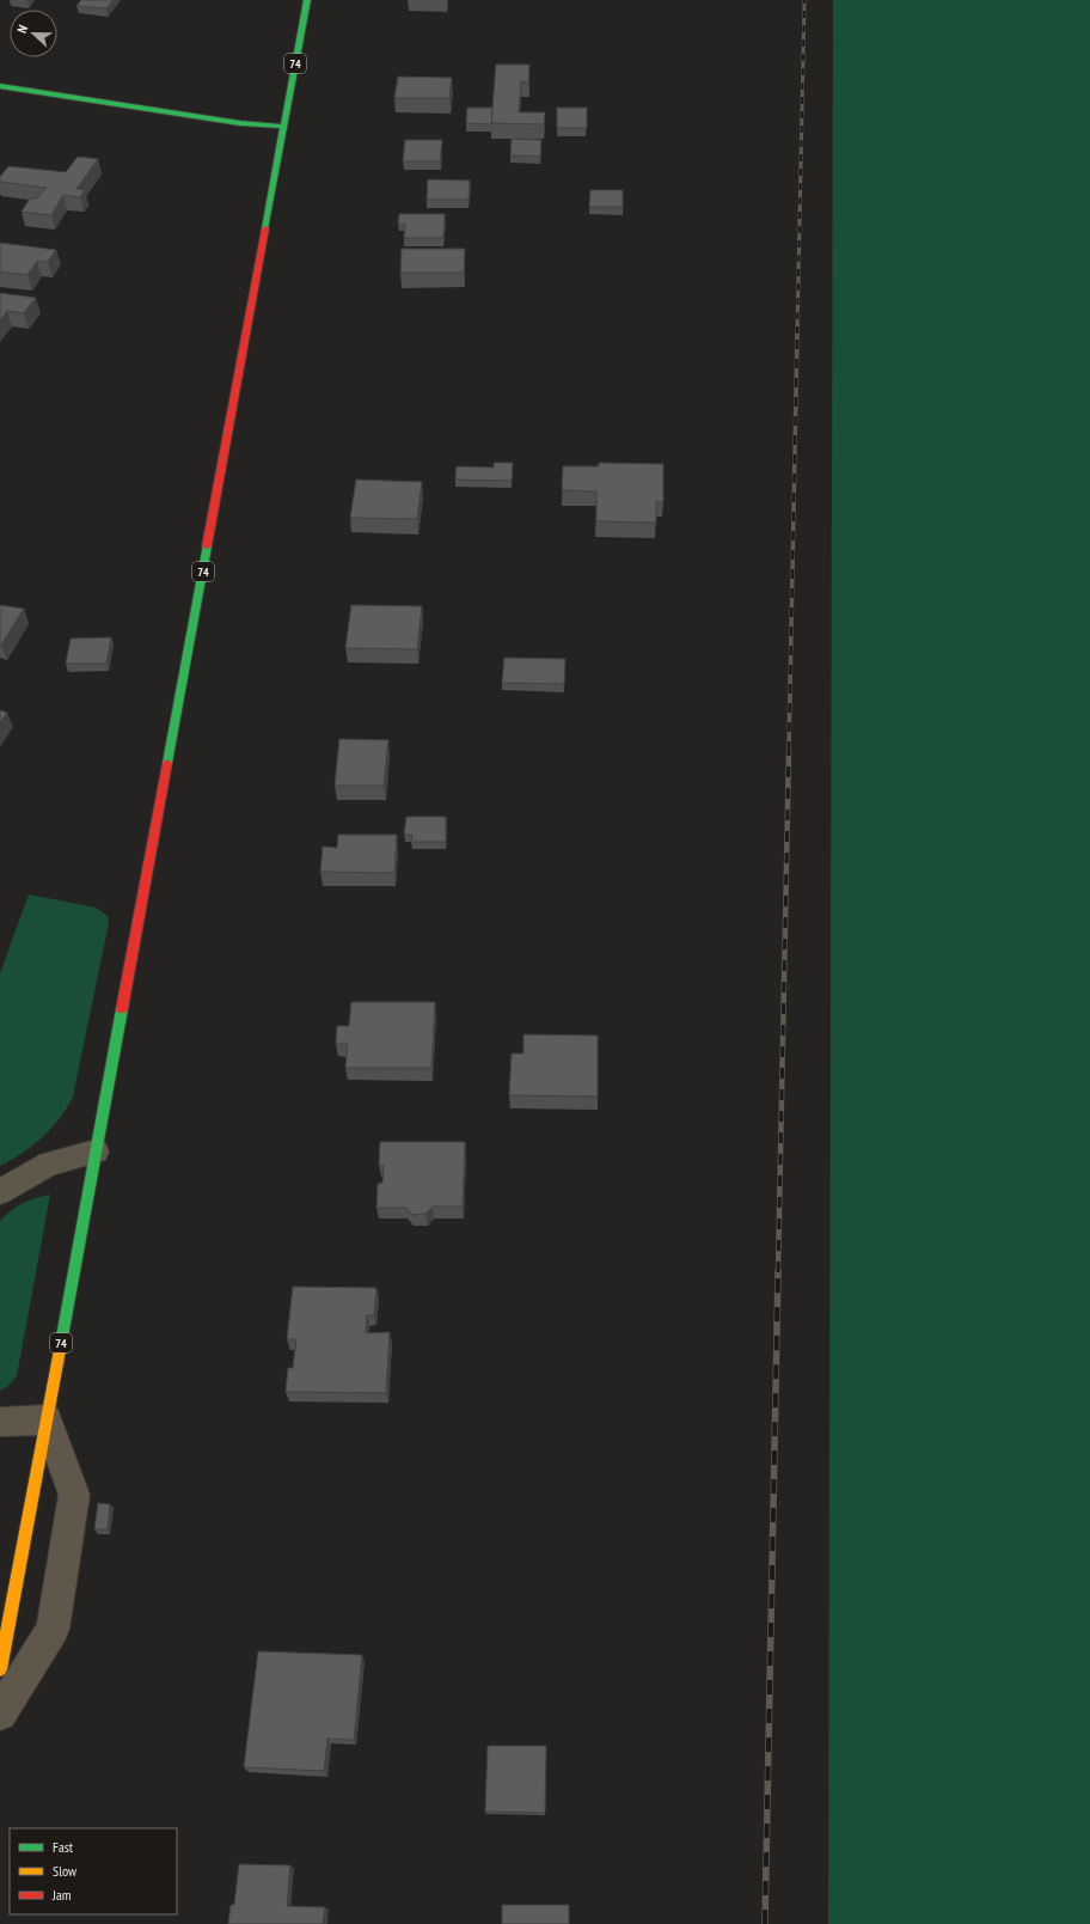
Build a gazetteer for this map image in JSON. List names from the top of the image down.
{
  "streets": {
    "main road": ["74"]
  },
  "legend": ["Fast", "Slow", "Jam"],
  "north": "left"
}
